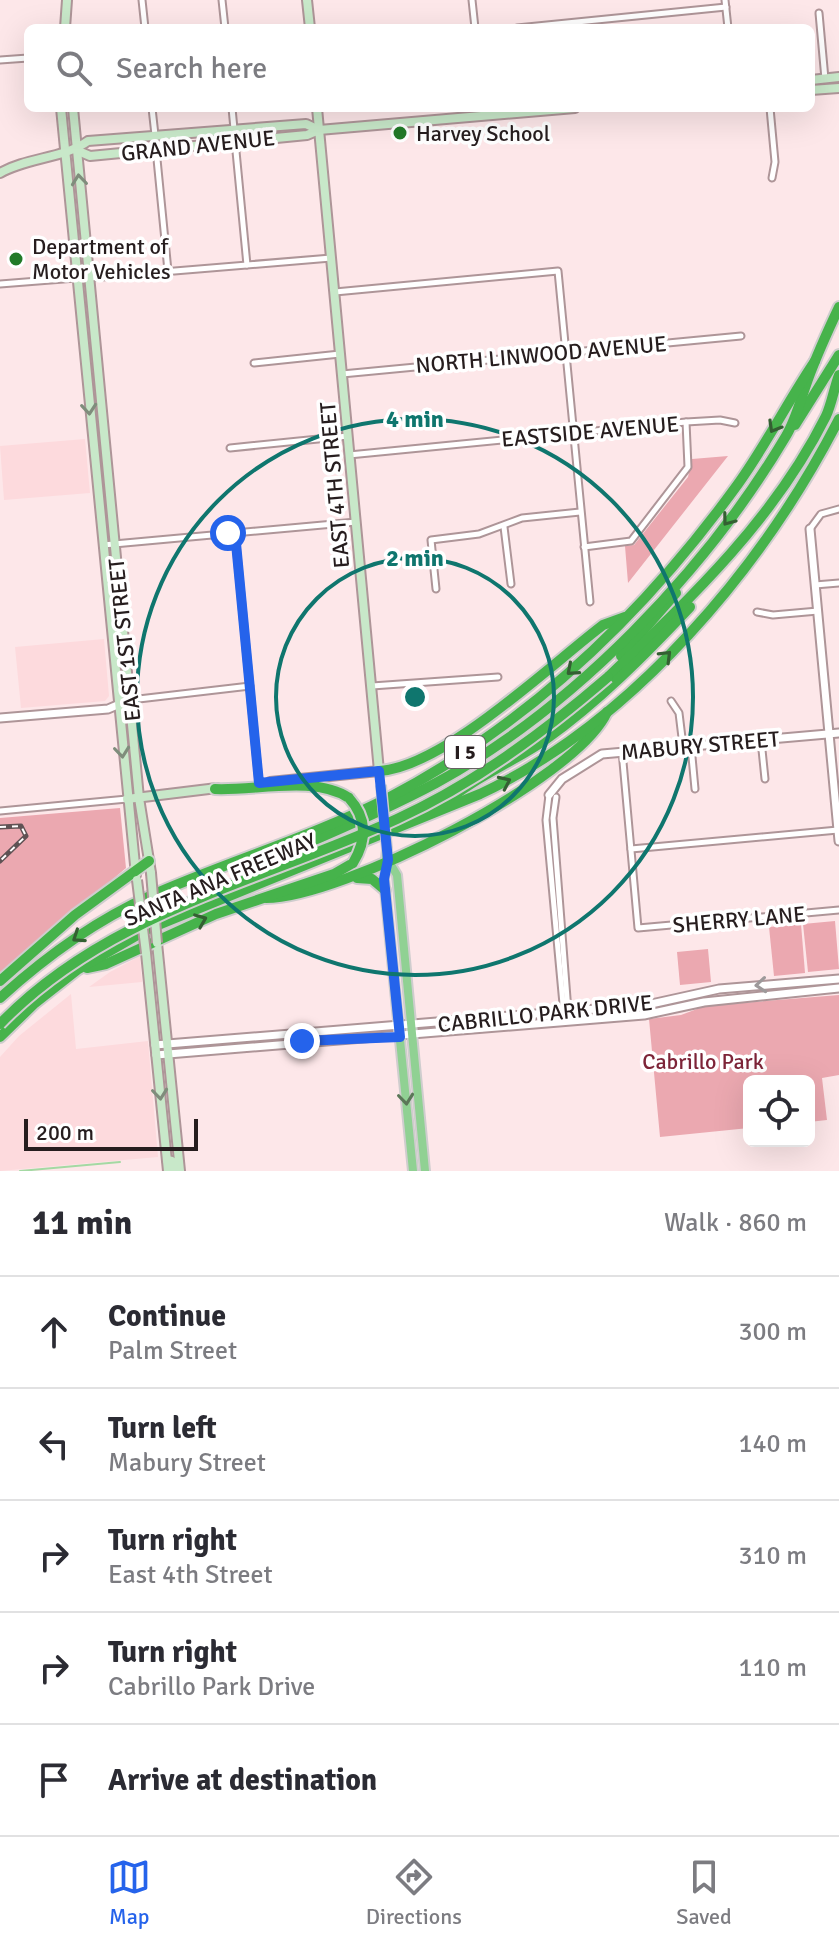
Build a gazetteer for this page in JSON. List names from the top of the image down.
{
  "streets": {
    "highway": ["I 5", "SANTA ANA FREEWAY"],
    "main road": ["GRAND AVENUE", "EAST 4TH STREET", "EAST 1ST STREET"],
    "street": [
      "NORTH LINWOOD AVENUE",
      "EASTSIDE AVENUE",
      "MABURY STREET",
      "SHERRY LANE",
      "CABRILLO PARK DRIVE"
    ]
  },
  "crossings": [
    ["GRAND AVENUE", "EAST 4TH STREET"],
    ["GRAND AVENUE", "EAST 1ST STREET"],
    ["NORTH LINWOOD AVENUE", "EAST 4TH STREET"],
    ["EASTSIDE AVENUE", "EAST 4TH STREET"],
    ["EAST 4TH STREET", "CABRILLO PARK DRIVE"],
    ["EAST 1ST STREET", "CABRILLO PARK DRIVE"],
    ["I 5", "SANTA ANA FREEWAY"]
  ],
  "parks": ["Cabrillo Park"],
  "places": ["Harvey School", "Department of Motor Vehicles"],
  "scale_bar": "200 m",
  "page": {
    "search": "Search here",
    "scale": "200 m",
    "heading": ["11 min", "Walk · 860 m"],
    "list": [
      ["Continue", "Palm Street", "300 m"],
      ["Turn left", "Mabury Street", "140 m"],
      ["Turn right", "East 4th Street", "310 m"],
      ["Turn right", "Cabrillo Park Drive", "110 m"],
      "Arrive at destination"
    ],
    "nav": ["Map", "Directions", "Saved"]
  },
  "rings": ["4 min", "2 min"]
}
